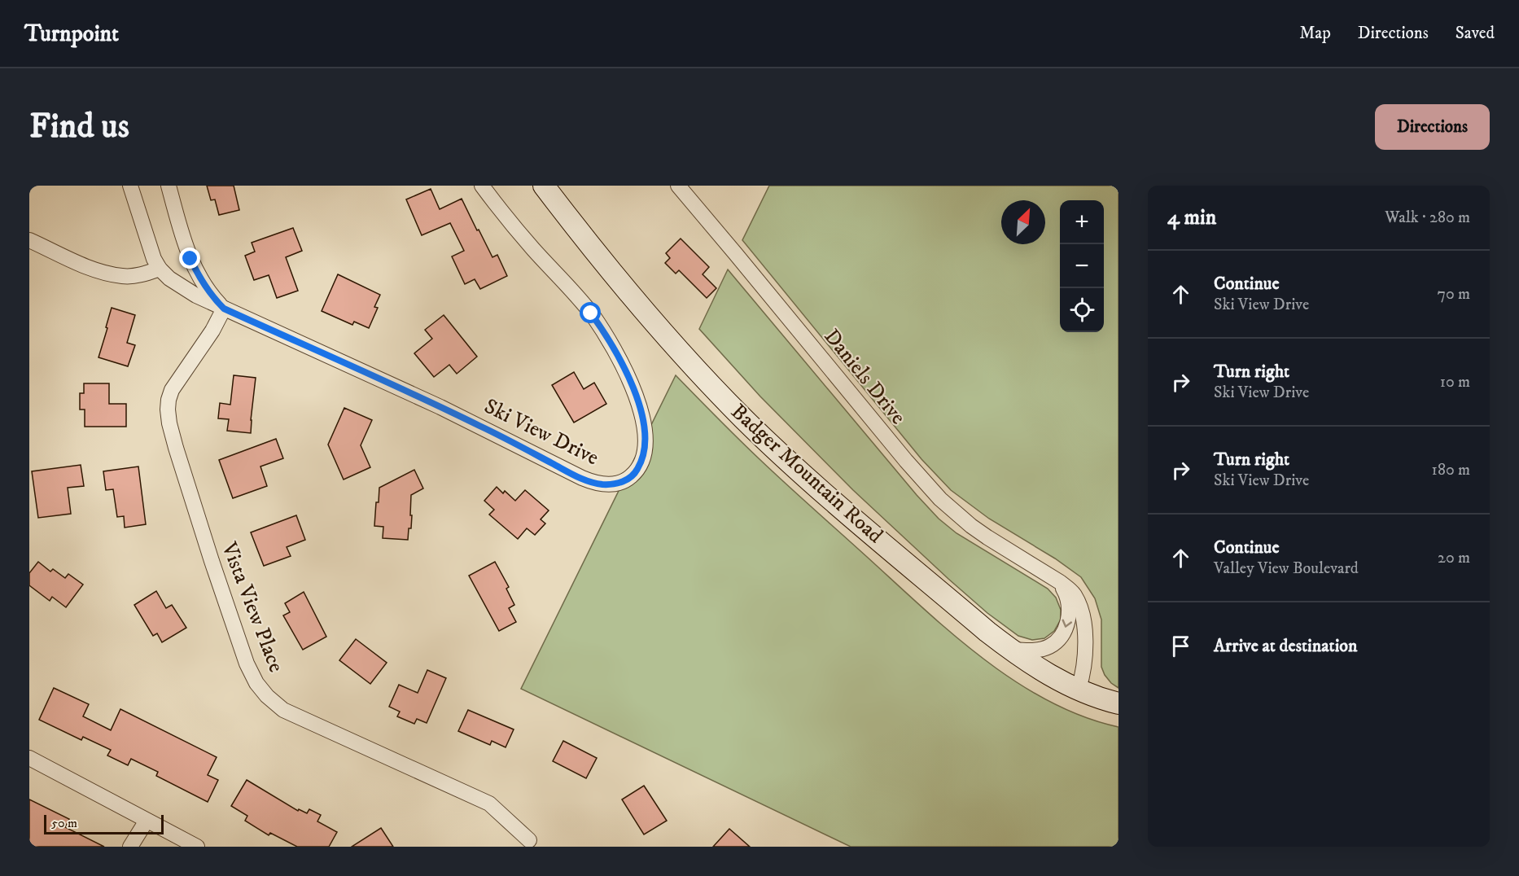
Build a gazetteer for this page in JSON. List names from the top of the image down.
{
  "streets": {
    "main road": ["Badger Mountain Road"],
    "street": ["Daniels Drive", "Ski View Drive", "Vista View Place"]
  },
  "crossings": [
    ["Daniels Drive", "Badger Mountain Road"],
    ["Ski View Drive", "Vista View Place"]
  ],
  "scale_bar": "50 m",
  "north": "top right",
  "page": {
    "header": "Turnpoint",
    "nav": ["Map", "Directions", "Saved"],
    "buttons": "Directions",
    "title": "Find us",
    "heading": ["4 min", "Walk · 280 m"],
    "map_buttons": ["+", "−"],
    "list": [
      ["Continue", "Ski View Drive", "70 m"],
      ["Turn right", "Ski View Drive", "10 m"],
      ["Turn right", "Ski View Drive", "180 m"],
      ["Continue", "Valley View Boulevard", "20 m"],
      "Arrive at destination"
    ],
    "scale": "50 m"
  }
}
